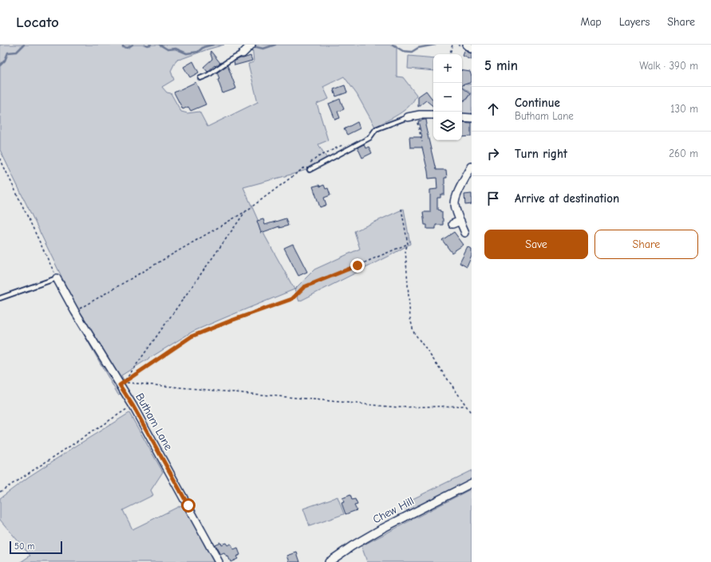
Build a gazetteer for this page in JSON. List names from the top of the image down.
{
  "streets": {
    "street": ["Butham Lane", "Chew Hill"]
  },
  "scale_bar": "50 m",
  "page": {
    "header": "Locato",
    "nav": ["Map", "Layers", "Share"],
    "heading": ["5 min", "Walk · 390 m"],
    "map_buttons": ["+", "−"],
    "list": [
      ["Continue", "Butham Lane", "130 m"],
      ["Turn right", "260 m"],
      "Arrive at destination"
    ],
    "buttons": ["Save", "Share"],
    "scale": "50 m"
  }
}
